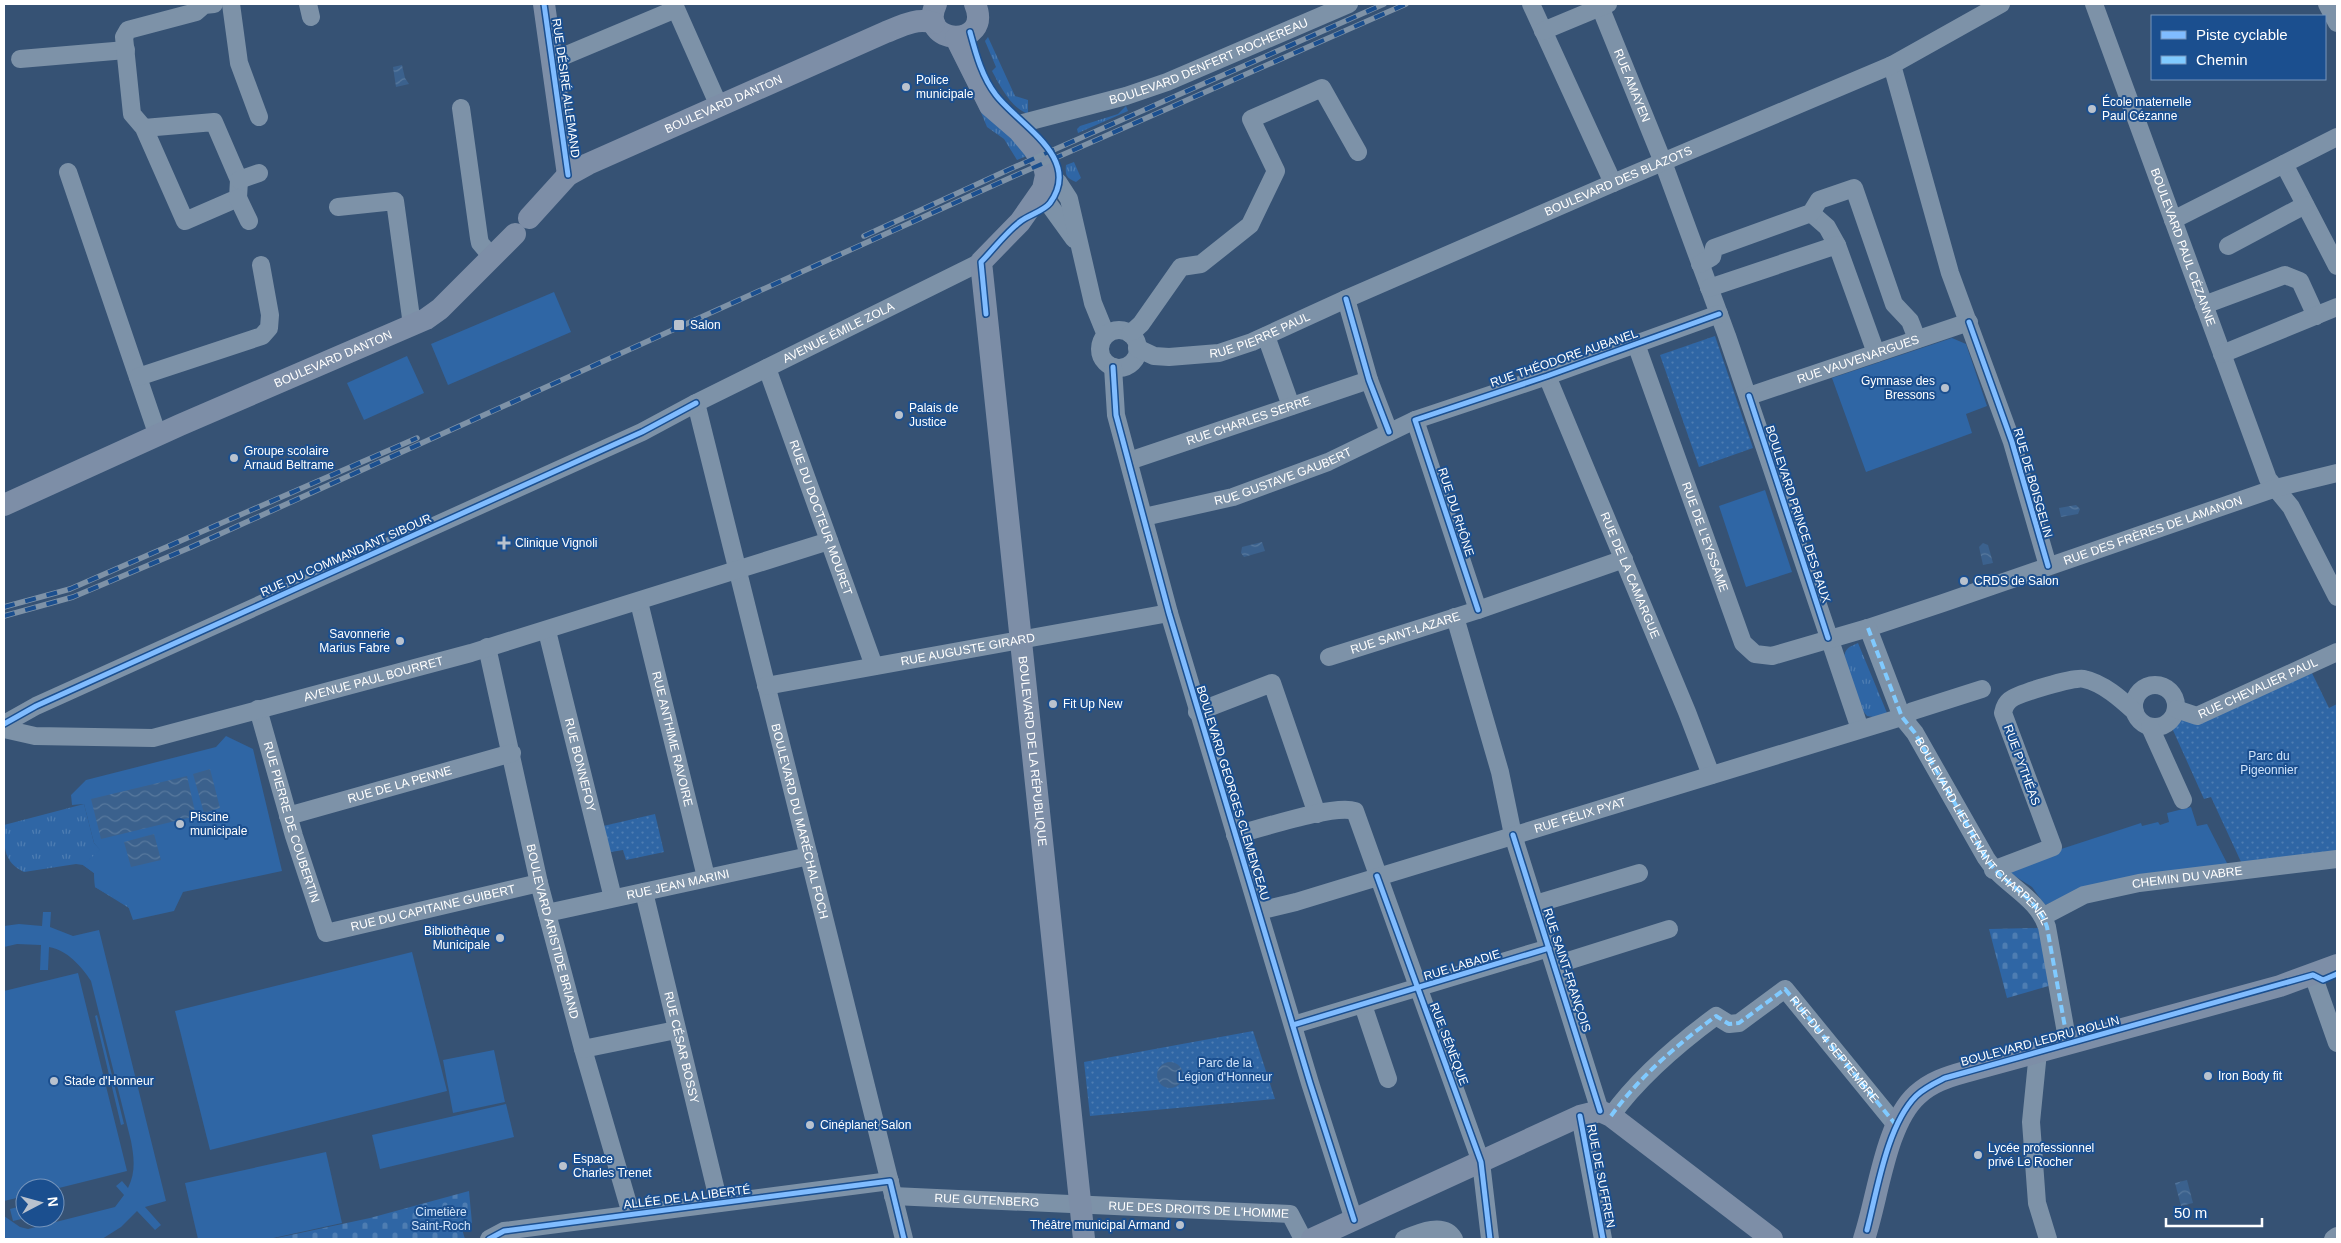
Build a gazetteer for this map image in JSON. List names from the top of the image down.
{
  "streets": {
    "main road": [
      "RUE DÉSIRÉ ALLEMAND",
      "BOULEVARD DANTON",
      "BOULEVARD DE LA RÉPUBLIQUE",
      "BOULEVARD LEDRU ROLLIN"
    ],
    "street": [
      "BOULEVARD DENFERT ROCHEREAU",
      "RUE AMAYEN",
      "BOULEVARD DES BLAZOTS",
      "BOULEVARD PAUL CÉZANNE",
      "AVENUE ÉMILE ZOLA",
      "RUE PIERRE PAUL",
      "RUE THÉODORE AUBANEL",
      "RUE VAUVENARGUES",
      "RUE CHARLES SERRE",
      "RUE GUSTAVE GAUBERT",
      "RUE DE BOISGELIN",
      "RUE DU RHÔNE",
      "BOULEVARD PRINCE DES BAUX",
      "RUE DU DOCTEUR MOURET",
      "RUE DES FRÈRES DE LAMANON",
      "RUE DE L'EYSSAME",
      "RUE DU COMMANDANT SIBOUR",
      "RUE DE LA CAMARGUE",
      "RUE SAINT-LAZARE",
      "RUE AUGUSTE GIRARD",
      "AVENUE PAUL BOURRET",
      "RUE CHEVALIER PAUL",
      "RUE ANTHIME RAVOIRE",
      "RUE BONNEFOY",
      "RUE PYTHÉAS",
      "RUE DE LA PENNE",
      "BOULEVARD GEORGES CLEMENCEAU",
      "RUE FÉLIX PYAT",
      "RUE PIERRE DE COUBERTIN",
      "BOULEVARD DU MARÉCHAL FOCH",
      "BOULEVARD LIEUTENANT CHARPENEL",
      "CHEMIN DU VABRE",
      "RUE JEAN MARINI",
      "RUE DU CAPITAINE GUIBERT",
      "BOULEVARD ARISTIDE BRIAND",
      "RUE LABADIE",
      "RUE SAINT-FRANÇOIS",
      "RUE SÉNÈQUE",
      "RUE CÉSAR BOSSY",
      "RUE DU 4 SEPTEMBRE",
      "RUE DE SUFFREN",
      "ALLÉE DE LA LIBERTÉ",
      "RUE GUTENBERG",
      "RUE DES DROITS DE L'HOMME"
    ]
  },
  "crossings": [
    ["RUE AMAYEN", "BOULEVARD DES BLAZOTS"],
    ["RUE AMAYEN", "BOULEVARD PRINCE DES BAUX"],
    ["RUE DÉSIRÉ ALLEMAND", "BOULEVARD DANTON"],
    ["BOULEVARD DES BLAZOTS", "RUE PIERRE PAUL"],
    ["BOULEVARD DES BLAZOTS", "RUE DE BOISGELIN"],
    ["BOULEVARD DES BLAZOTS", "BOULEVARD PRINCE DES BAUX"],
    ["BOULEVARD PAUL CÉZANNE", "RUE DES FRÈRES DE LAMANON"],
    ["AVENUE ÉMILE ZOLA", "RUE DU DOCTEUR MOURET"],
    ["AVENUE ÉMILE ZOLA", "RUE DU COMMANDANT SIBOUR"],
    ["AVENUE ÉMILE ZOLA", "BOULEVARD DE LA RÉPUBLIQUE"],
    ["AVENUE ÉMILE ZOLA", "BOULEVARD DU MARÉCHAL FOCH"],
    ["RUE PIERRE PAUL", "BOULEVARD GEORGES CLEMENCEAU"],
    ["RUE THÉODORE AUBANEL", "RUE GUSTAVE GAUBERT"],
    ["RUE THÉODORE AUBANEL", "RUE DU RHÔNE"],
    ["RUE THÉODORE AUBANEL", "BOULEVARD PRINCE DES BAUX"],
    ["RUE THÉODORE AUBANEL", "RUE DE L'EYSSAME"],
    ["RUE THÉODORE AUBANEL", "RUE DE LA CAMARGUE"],
    ["RUE VAUVENARGUES", "RUE DE BOISGELIN"],
    ["RUE VAUVENARGUES", "BOULEVARD PRINCE DES BAUX"],
    ["RUE CHARLES SERRE", "BOULEVARD GEORGES CLEMENCEAU"],
    ["RUE GUSTAVE GAUBERT", "RUE DU RHÔNE"],
    ["RUE GUSTAVE GAUBERT", "BOULEVARD GEORGES CLEMENCEAU"],
    ["RUE DE BOISGELIN", "RUE DES FRÈRES DE LAMANON"],
    ["RUE DU RHÔNE", "RUE SAINT-LAZARE"],
    ["BOULEVARD PRINCE DES BAUX", "RUE DES FRÈRES DE LAMANON"],
    ["BOULEVARD PRINCE DES BAUX", "RUE DE L'EYSSAME"],
    ["BOULEVARD PRINCE DES BAUX", "RUE FÉLIX PYAT"],
    ["RUE DU DOCTEUR MOURET", "RUE AUGUSTE GIRARD"],
    ["RUE DU DOCTEUR MOURET", "AVENUE PAUL BOURRET"],
    ["RUE DES FRÈRES DE LAMANON", "RUE DE L'EYSSAME"],
    ["RUE DES FRÈRES DE LAMANON", "BOULEVARD LIEUTENANT CHARPENEL"],
    ["RUE DU COMMANDANT SIBOUR", "BOULEVARD DU MARÉCHAL FOCH"],
    ["RUE DE LA CAMARGUE", "RUE SAINT-LAZARE"],
    ["RUE DE LA CAMARGUE", "RUE FÉLIX PYAT"],
    ["RUE AUGUSTE GIRARD", "BOULEVARD DE LA RÉPUBLIQUE"],
    ["RUE AUGUSTE GIRARD", "BOULEVARD GEORGES CLEMENCEAU"],
    ["RUE AUGUSTE GIRARD", "BOULEVARD DU MARÉCHAL FOCH"],
    ["AVENUE PAUL BOURRET", "RUE ANTHIME RAVOIRE"],
    ["AVENUE PAUL BOURRET", "RUE BONNEFOY"],
    ["AVENUE PAUL BOURRET", "RUE PIERRE DE COUBERTIN"],
    ["AVENUE PAUL BOURRET", "BOULEVARD DU MARÉCHAL FOCH"],
    ["AVENUE PAUL BOURRET", "BOULEVARD ARISTIDE BRIAND"],
    ["RUE CHEVALIER PAUL", "RUE PYTHÉAS"],
    ["RUE ANTHIME RAVOIRE", "RUE JEAN MARINI"],
    ["BOULEVARD DE LA RÉPUBLIQUE", "RUE GUTENBERG"],
    ["BOULEVARD DE LA RÉPUBLIQUE", "RUE DES DROITS DE L'HOMME"],
    ["RUE BONNEFOY", "RUE JEAN MARINI"],
    ["RUE PYTHÉAS", "BOULEVARD LIEUTENANT CHARPENEL"],
    ["RUE DE LA PENNE", "RUE PIERRE DE COUBERTIN"],
    ["RUE DE LA PENNE", "BOULEVARD ARISTIDE BRIAND"],
    ["BOULEVARD GEORGES CLEMENCEAU", "RUE FÉLIX PYAT"],
    ["BOULEVARD GEORGES CLEMENCEAU", "RUE LABADIE"],
    ["RUE FÉLIX PYAT", "BOULEVARD LIEUTENANT CHARPENEL"],
    ["RUE FÉLIX PYAT", "RUE SAINT-FRANÇOIS"],
    ["RUE FÉLIX PYAT", "RUE SÉNÈQUE"],
    ["RUE PIERRE DE COUBERTIN", "RUE DU CAPITAINE GUIBERT"],
    ["BOULEVARD DU MARÉCHAL FOCH", "RUE JEAN MARINI"],
    ["BOULEVARD DU MARÉCHAL FOCH", "ALLÉE DE LA LIBERTÉ"],
    ["BOULEVARD DU MARÉCHAL FOCH", "RUE GUTENBERG"],
    ["BOULEVARD LIEUTENANT CHARPENEL", "CHEMIN DU VABRE"],
    ["BOULEVARD LIEUTENANT CHARPENEL", "BOULEVARD LEDRU ROLLIN"],
    ["RUE JEAN MARINI", "BOULEVARD ARISTIDE BRIAND"],
    ["RUE JEAN MARINI", "RUE CÉSAR BOSSY"],
    ["RUE DU CAPITAINE GUIBERT", "BOULEVARD ARISTIDE BRIAND"],
    ["BOULEVARD ARISTIDE BRIAND", "ALLÉE DE LA LIBERTÉ"],
    ["RUE LABADIE", "RUE SAINT-FRANÇOIS"],
    ["RUE LABADIE", "RUE SÉNÈQUE"],
    ["RUE SAINT-FRANÇOIS", "RUE DU 4 SEPTEMBRE"],
    ["RUE SAINT-FRANÇOIS", "RUE DE SUFFREN"],
    ["BOULEVARD LEDRU ROLLIN", "RUE DU 4 SEPTEMBRE"],
    ["RUE CÉSAR BOSSY", "ALLÉE DE LA LIBERTÉ"],
    ["RUE DU 4 SEPTEMBRE", "RUE DE SUFFREN"],
    ["ALLÉE DE LA LIBERTÉ", "RUE GUTENBERG"],
    ["RUE GUTENBERG", "RUE DES DROITS DE L'HOMME"]
  ],
  "parks": ["Parc du Pigeonnier", "Parc de la Légion d'Honneur", "Cimetière Saint-Roch"],
  "places": {
    "other": [
      "Police municipale",
      "École maternelle Paul Cézanne",
      "Gymnase des Bressons",
      "Palais de Justice",
      "Groupe scolaire Arnaud Beltrame",
      "CRDS de Salon",
      "Savonnerie Marius Fabre",
      "Fit Up New",
      "Piscine municipale",
      "Bibliothèque Municipale",
      "Iron Body fit",
      "Stade d'Honneur",
      "Cinéplanet Salon",
      "Lycée professionnel privé Le Rocher",
      "Espace Charles Trenet",
      "Théâtre municipal Armand"
    ],
    "transit": ["Salon"],
    "health": ["Clinique Vignoli"]
  },
  "legend": ["Piste cyclable", "Chemin"],
  "scale_bar": "50 m",
  "north": "right"
}
